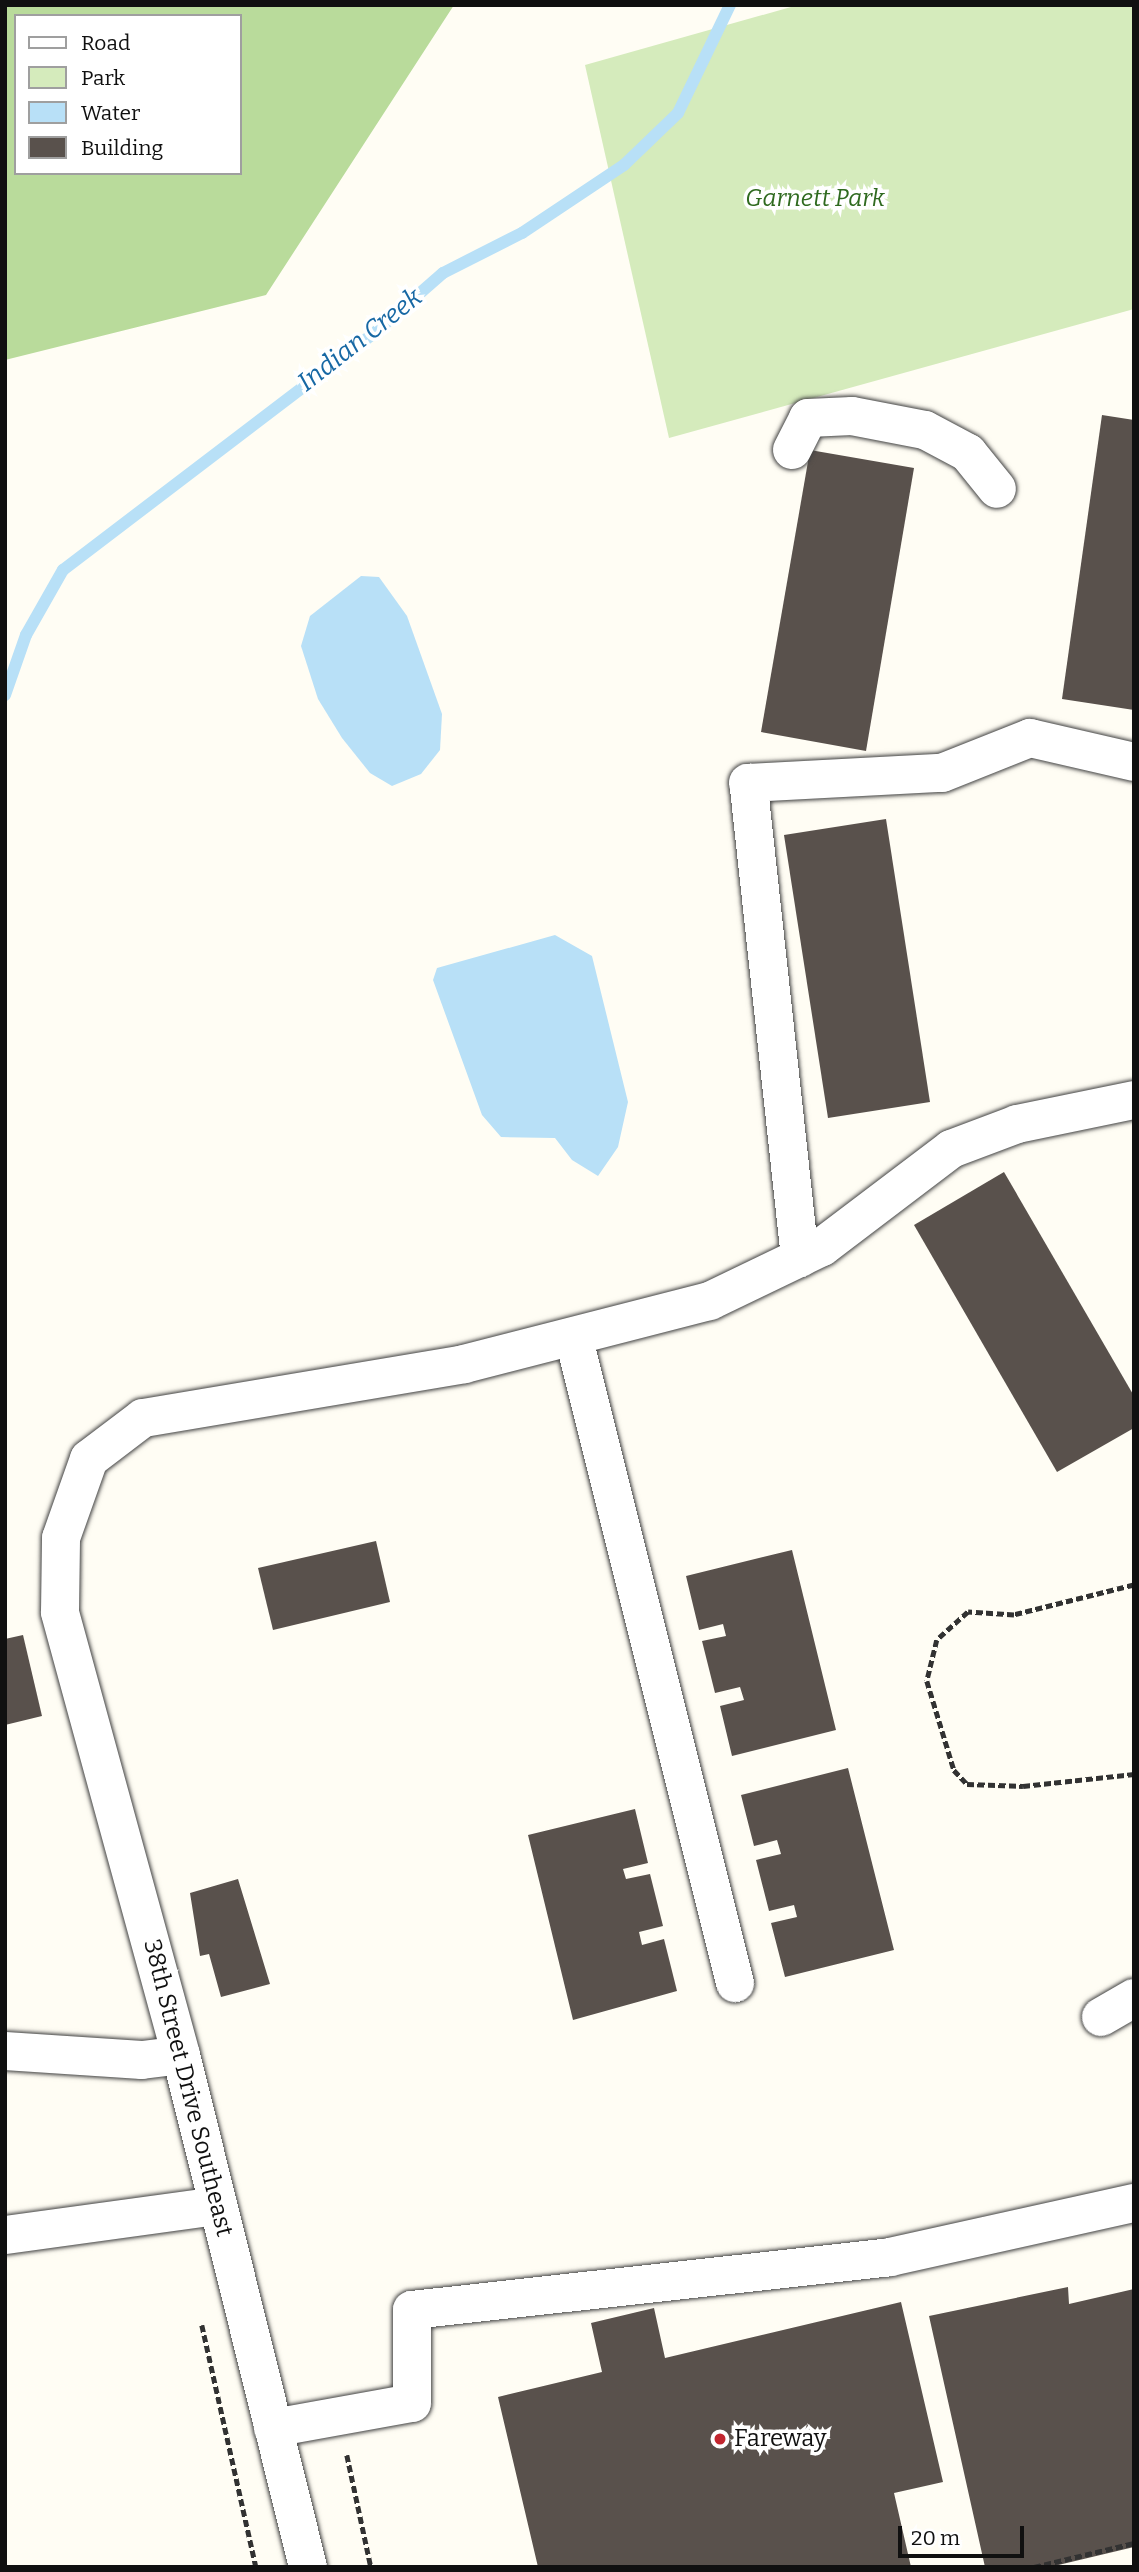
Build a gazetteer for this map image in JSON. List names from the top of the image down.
{
  "streets": {
    "street": ["38th Street Drive Southeast"]
  },
  "water": ["Indian Creek"],
  "parks": ["Garnett Park"],
  "places": ["Fareway"],
  "legend": [
    "Road",
    "Park",
    "Water",
    "Building"
  ],
  "scale_bar": "20 m"
}
